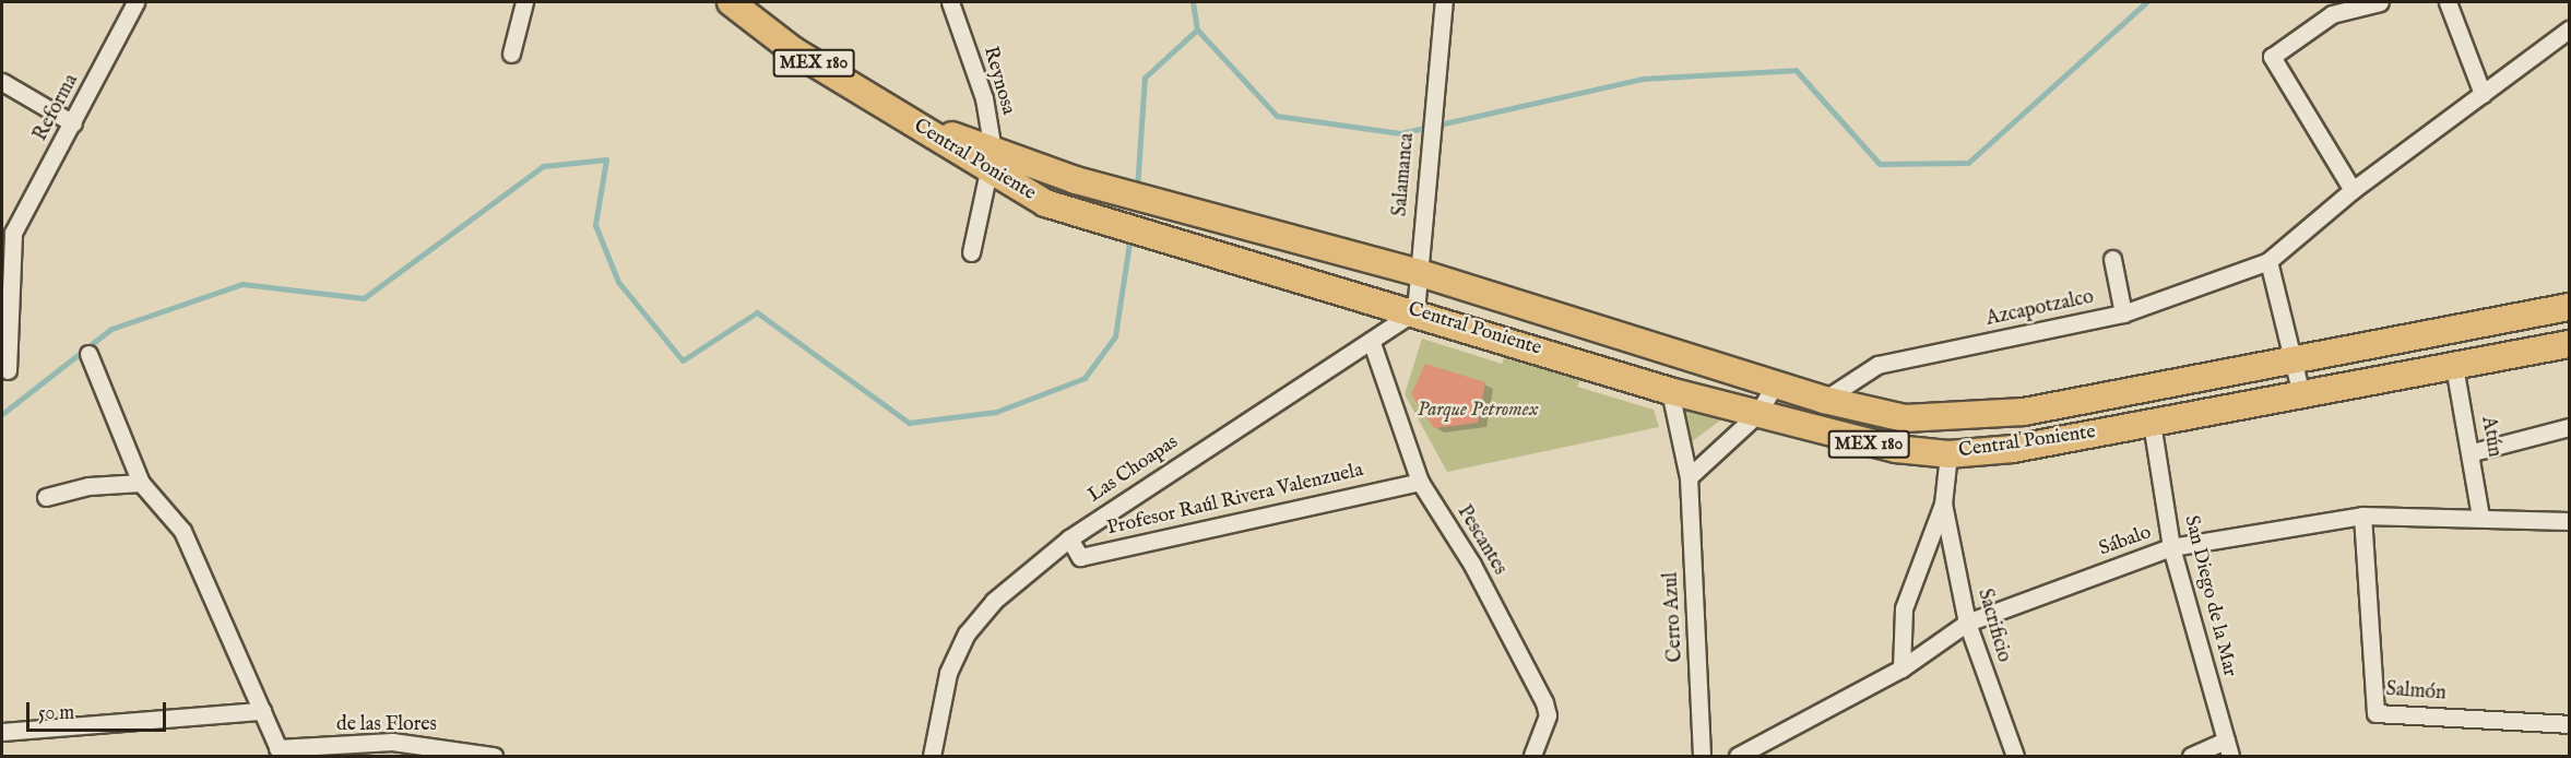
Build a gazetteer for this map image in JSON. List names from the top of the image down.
{
  "streets": {
    "main road": ["MEX 180", "Central Poniente"],
    "street": [
      "Reynosa",
      "Reforma",
      "Salamanca",
      "Azcapotzalco",
      "Atún",
      "Las Choapas",
      "Profesor Raúl Rivera Valenzuela",
      "Pescantes",
      "Sábalo",
      "San Diego de la Mar",
      "Cerro Azul",
      "Sacrificio",
      "Salmón",
      "de las Flores"
    ]
  },
  "crossings": [
    ["Reynosa", "Central Poniente"],
    ["Central Poniente", "Salamanca"],
    ["Central Poniente", "Azcapotzalco"],
    ["Central Poniente", "Atún"],
    ["Central Poniente", "Las Choapas"],
    ["Central Poniente", "San Diego de la Mar"],
    ["Central Poniente", "Cerro Azul"],
    ["Central Poniente", "Sacrificio"],
    ["Atún", "Sábalo"],
    ["Las Choapas", "Profesor Raúl Rivera Valenzuela"],
    ["Las Choapas", "Pescantes"],
    ["Profesor Raúl Rivera Valenzuela", "Pescantes"],
    ["Sábalo", "San Diego de la Mar"],
    ["Sábalo", "Sacrificio"],
    ["Sábalo", "Salmón"]
  ],
  "parks": ["Parque Petromex"],
  "scale_bar": "50 m"
}
